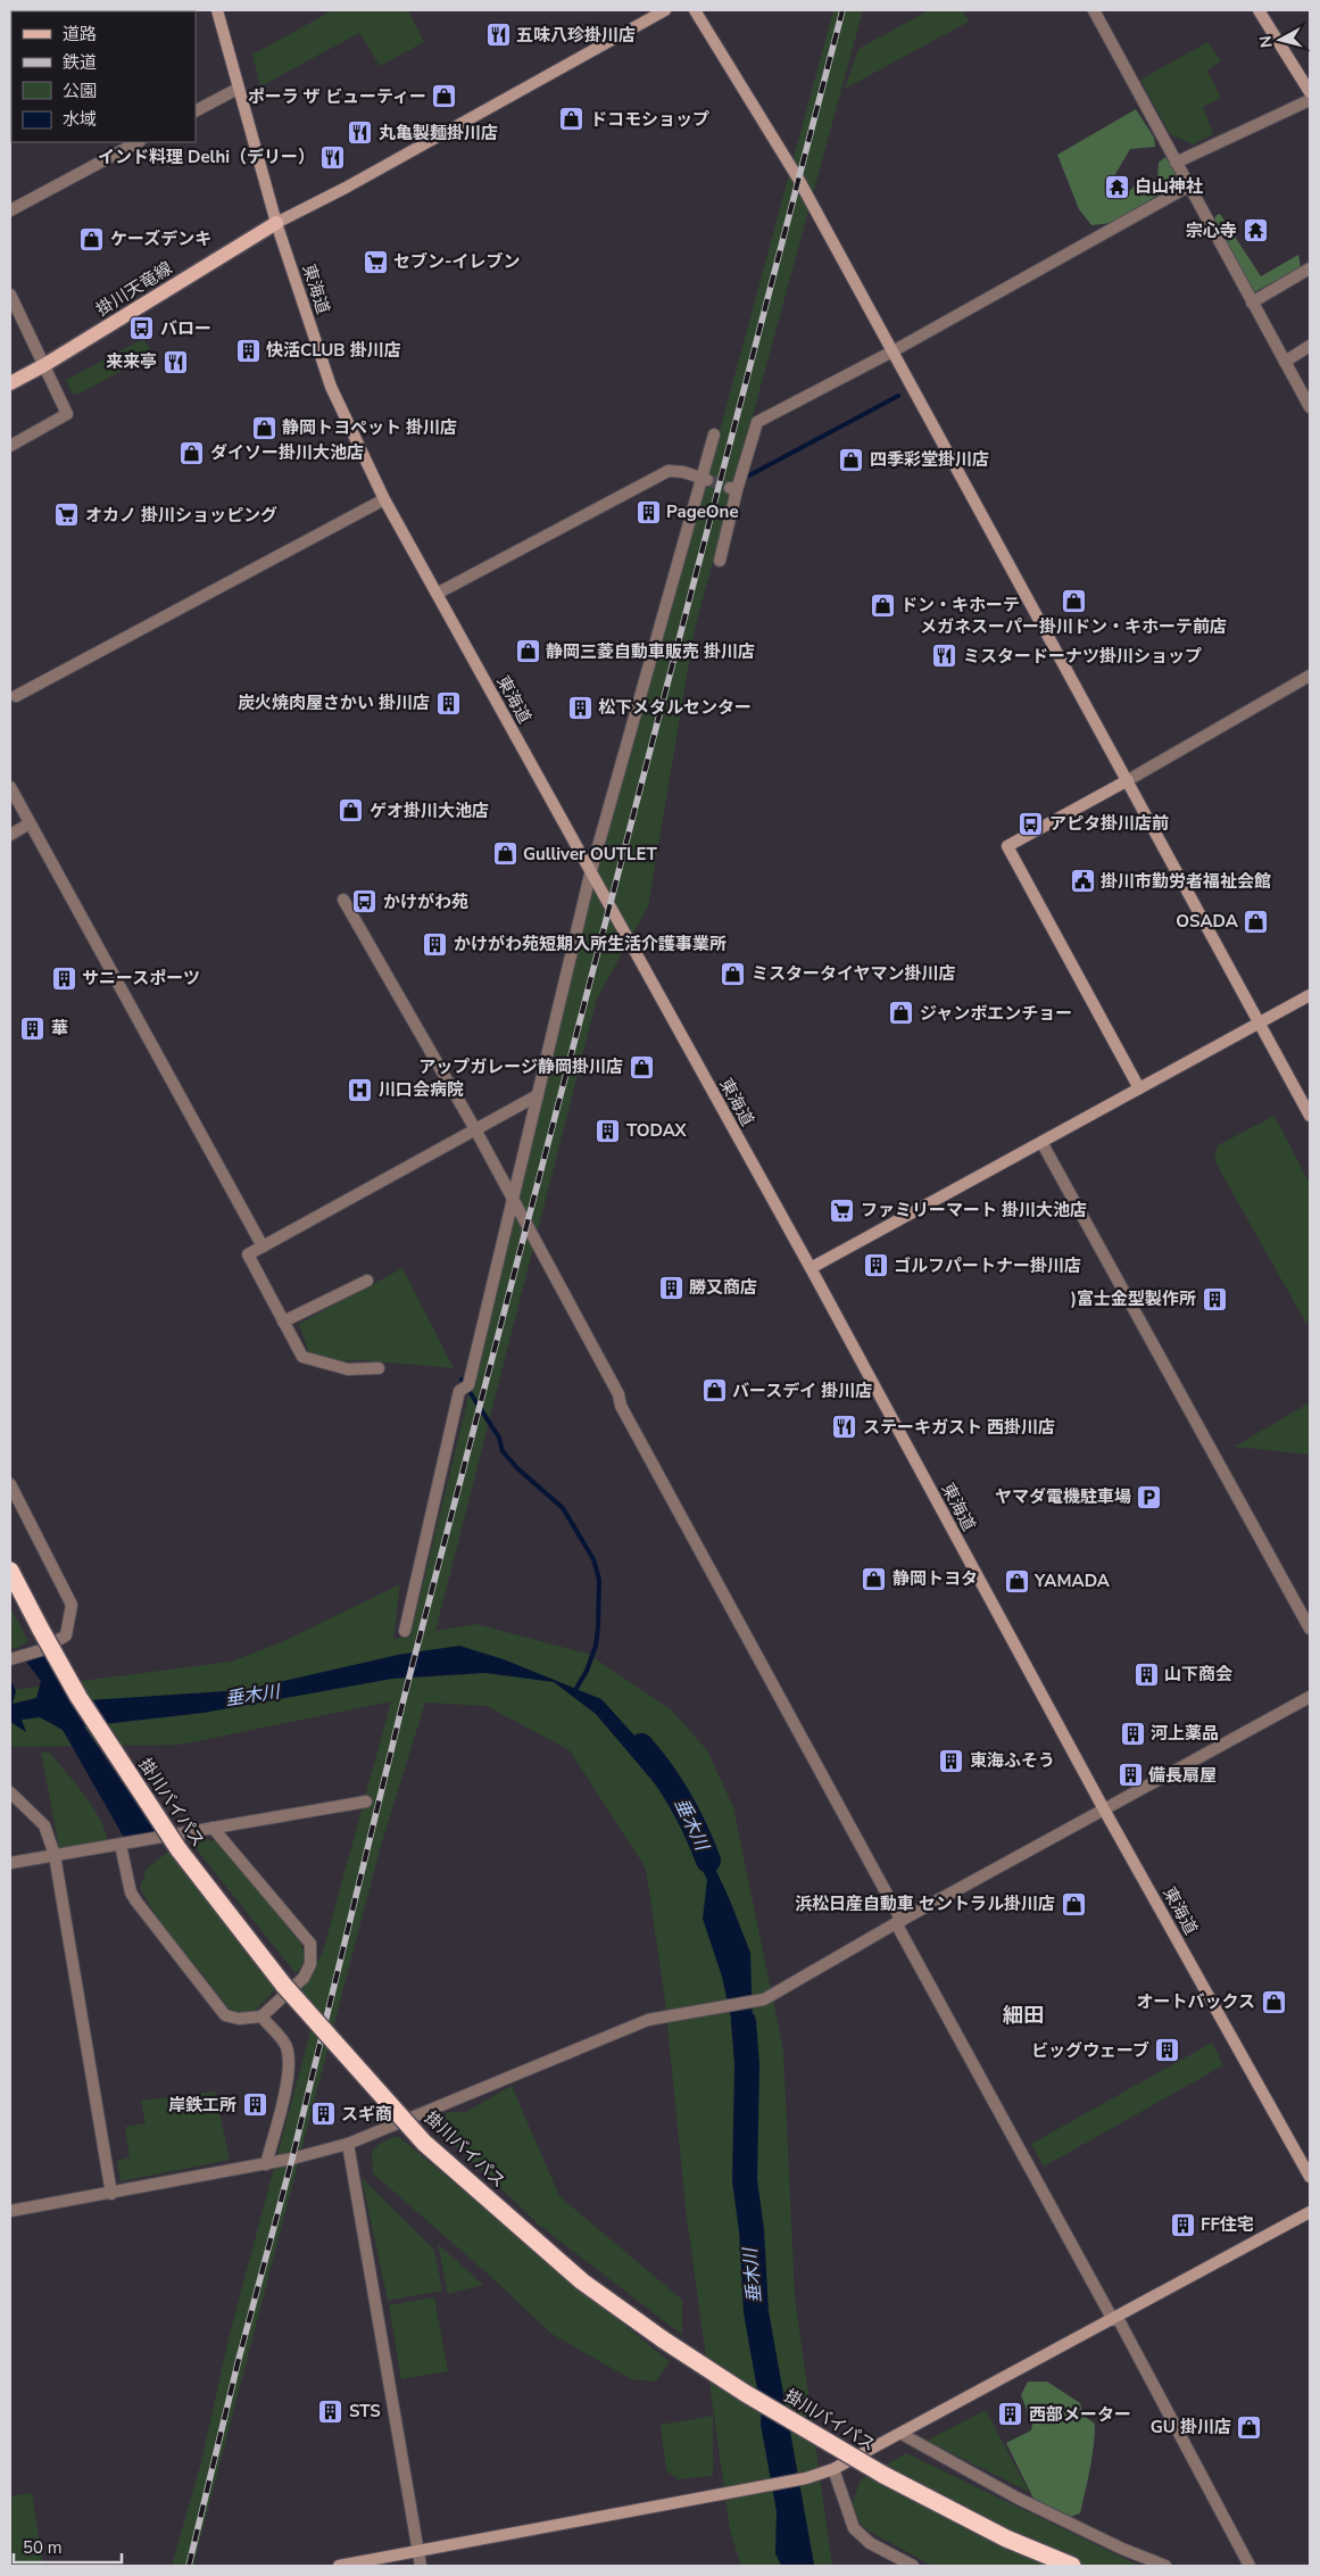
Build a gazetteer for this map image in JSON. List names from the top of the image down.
{
  "streets": {
    "highway": ["掛川バイパス"],
    "main road": ["掛川天竜線"],
    "street": ["東海道"]
  },
  "crossings": [
    ["掛川天竜線", "東海道"]
  ],
  "districts": ["細田"],
  "water": ["垂木川"],
  "places": {
    "restaurant": [
      "五味八珍掛川店",
      "丸亀製麺掛川店",
      "インド料理 Delhi（デリー）",
      "来来亭",
      "ミスタードーナツ掛川ショップ",
      "ステーキガスト 西掛川店"
    ],
    "shop": [
      "ポーラ ザ ビューティー",
      "ドコモショップ",
      "ケーズデンキ",
      "静岡トヨペット 掛川店",
      "ダイソー掛川大池店",
      "四季彩堂掛川店",
      "メガネスーパー掛川ドン・キホーテ前店",
      "ドン・キホーテ",
      "静岡三菱自動車販売 掛川店",
      "ゲオ掛川大池店",
      "Gulliver OUTLET",
      "OSADA",
      "ミスタータイヤマン掛川店",
      "ジャンボエンチョー",
      "アップガレージ静岡掛川店",
      "バースデイ 掛川店",
      "静岡トヨタ",
      "YAMADA",
      "浜松日産自動車 セントラル掛川店",
      "オートバックス",
      "GU 掛川店"
    ],
    "temple": ["白山神社", "宗心寺"],
    "supermarket": ["セブン-イレブン", "オカノ 掛川ショッピング", "ファミリーマート 掛川大池店"],
    "bus stop": ["バロー", "アピタ掛川店前", "かけがわ苑"],
    "building": [
      "快活CLUB 掛川店",
      "PageOne",
      "炭火焼肉屋さかい 掛川店",
      "松下メタルセンター",
      "かけがわ苑短期入所生活介護事業所",
      "サニースポーツ",
      "華",
      "TODAX",
      "ゴルフパートナー掛川店",
      "勝又商店",
      ")富士金型製作所",
      "山下商会",
      "河上薬品",
      "東海ふそう",
      "備長扇屋",
      "ビッグウェーブ",
      "岸鉄工所",
      "スギ商",
      "FF住宅",
      "STS",
      "西部メーター"
    ],
    "public building": ["掛川市勤労者福祉会館"],
    "hospital": ["川口会病院"],
    "parking": ["ヤマダ電機駐車場"]
  },
  "legend": [
    "道路",
    "鉄道",
    "公園",
    "水域"
  ],
  "scale_bar": "50 m",
  "north": "left"
}
